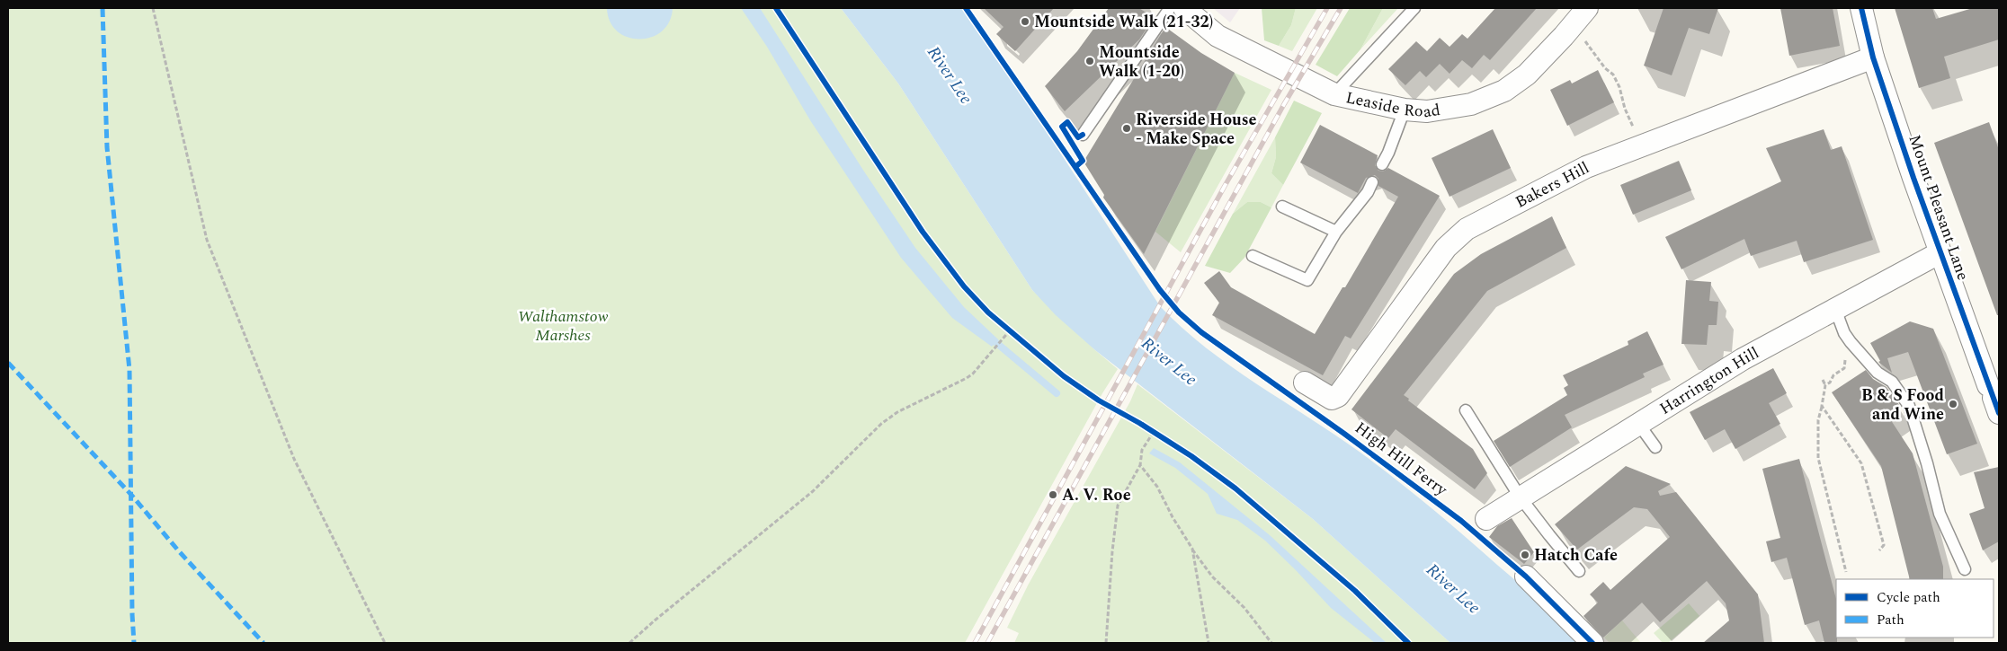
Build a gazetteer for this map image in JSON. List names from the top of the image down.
{
  "streets": {
    "street": [
      "Leaside Road",
      "Bakers Hill",
      "Mount Pleasant Lane",
      "Harrington Hill"
    ],
    "cycle path": ["High Hill Ferry"]
  },
  "crossings": [
    ["Bakers Hill", "Mount Pleasant Lane"],
    ["Mount Pleasant Lane", "Harrington Hill"]
  ],
  "water": ["River Lee"],
  "parks": ["Walthamstow Marshes"],
  "places": [
    "Mountside Walk (21-32)",
    "Mountside Walk (1-20)",
    "Riverside House - Make Space",
    "B & S Food and Wine",
    "A. V. Roe",
    "Hatch Cafe"
  ],
  "legend": ["Cycle path", "Path"]
}
